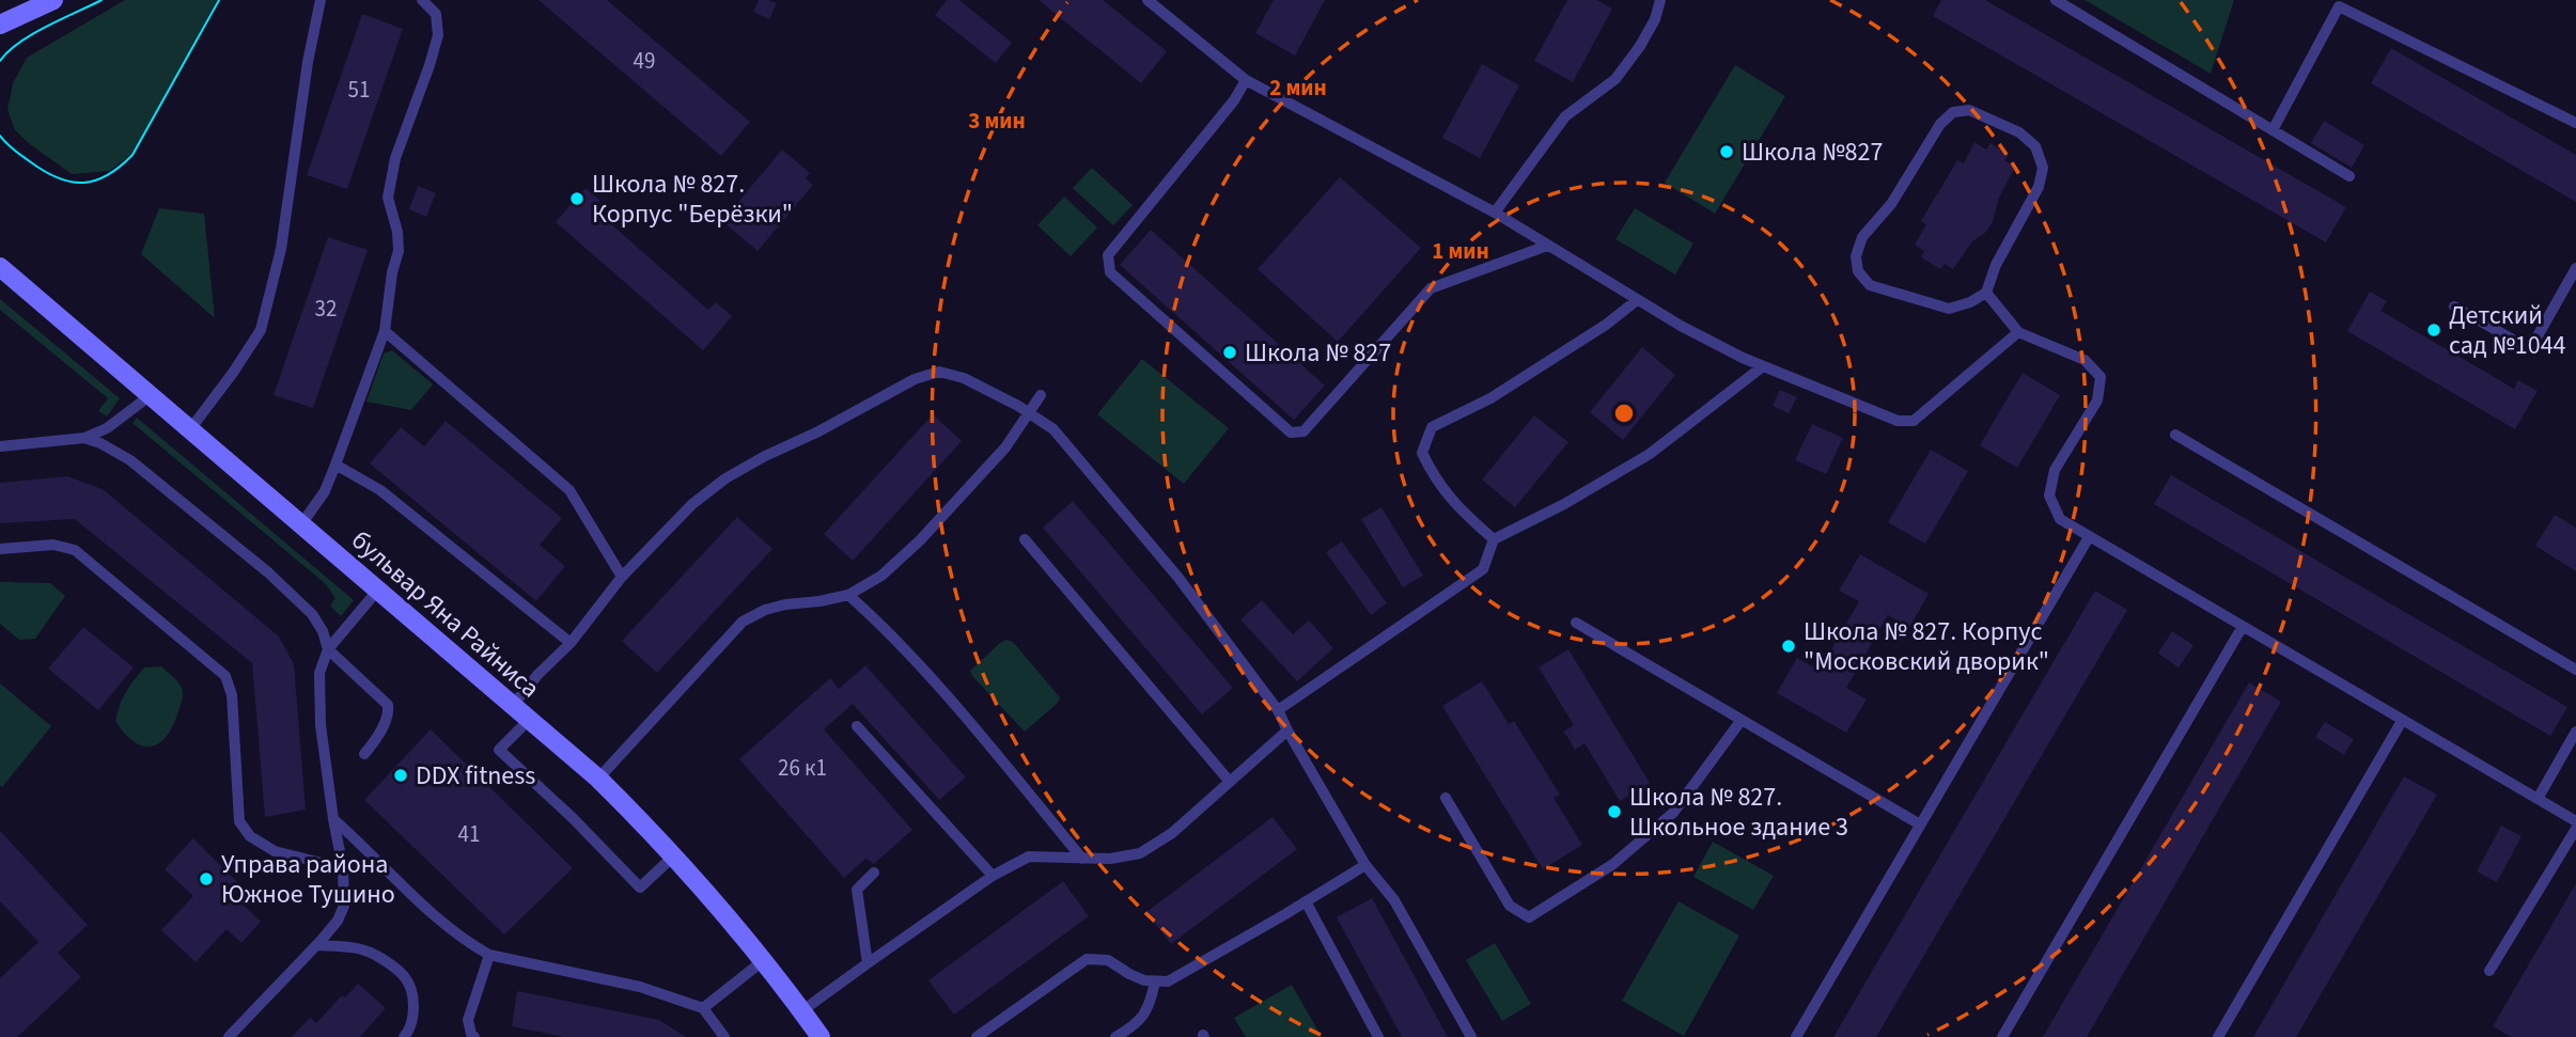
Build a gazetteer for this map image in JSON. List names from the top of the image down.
{
  "streets": {
    "main road": ["бульвар Яна Райниса"]
  },
  "places": [
    "Школа №827",
    "Школа № 827. Корпус \"Берёзки\"",
    "Детский сад №1044",
    "Школа № 827",
    "Школа № 827. Корпус \"Московский дворик\"",
    "DDX fitness",
    "Школа № 827. Школьное здание 3",
    "Управа района Южное Тушино"
  ],
  "house_numbers": [
    "49",
    "51",
    "32",
    "26 к1",
    "41"
  ],
  "rings": ["2 мин", "3 мин", "1 мин"]
}
